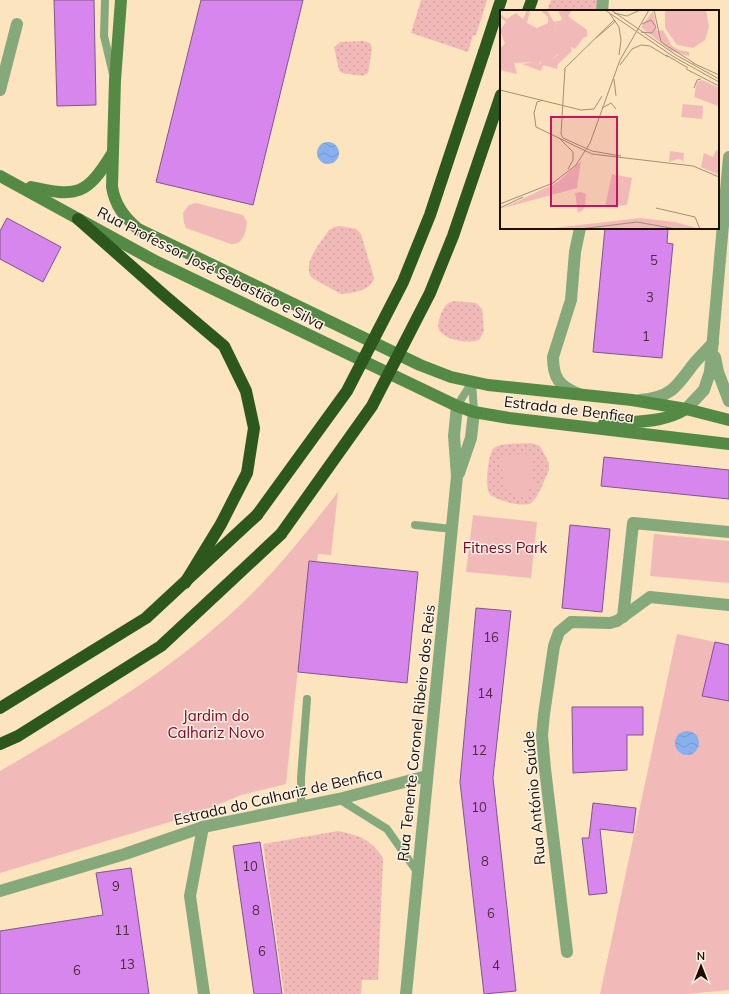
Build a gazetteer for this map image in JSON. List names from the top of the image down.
{
  "streets": {
    "street": [
      "Rua Professor José Sebastião e Silva",
      "Estrada de Benfica",
      "Rua Tenente Coronel Ribeiro dos Reis",
      "Estrada do Calhariz de Benfica",
      "Rua António Saúde"
    ]
  },
  "crossings": [
    ["Rua Professor José Sebastião e Silva", "Estrada de Benfica"],
    ["Estrada de Benfica", "Rua Tenente Coronel Ribeiro dos Reis"],
    ["Rua Tenente Coronel Ribeiro dos Reis", "Estrada do Calhariz de Benfica"]
  ],
  "parks": ["Fitness Park", "Jardim do Calhariz Novo"],
  "house_numbers": [
    "5",
    "3",
    "1",
    "16",
    "14",
    "12",
    "10",
    "8",
    "10",
    "9",
    "8",
    "6",
    "11",
    "6",
    "13",
    "4",
    "6"
  ],
  "north": "top"
}
